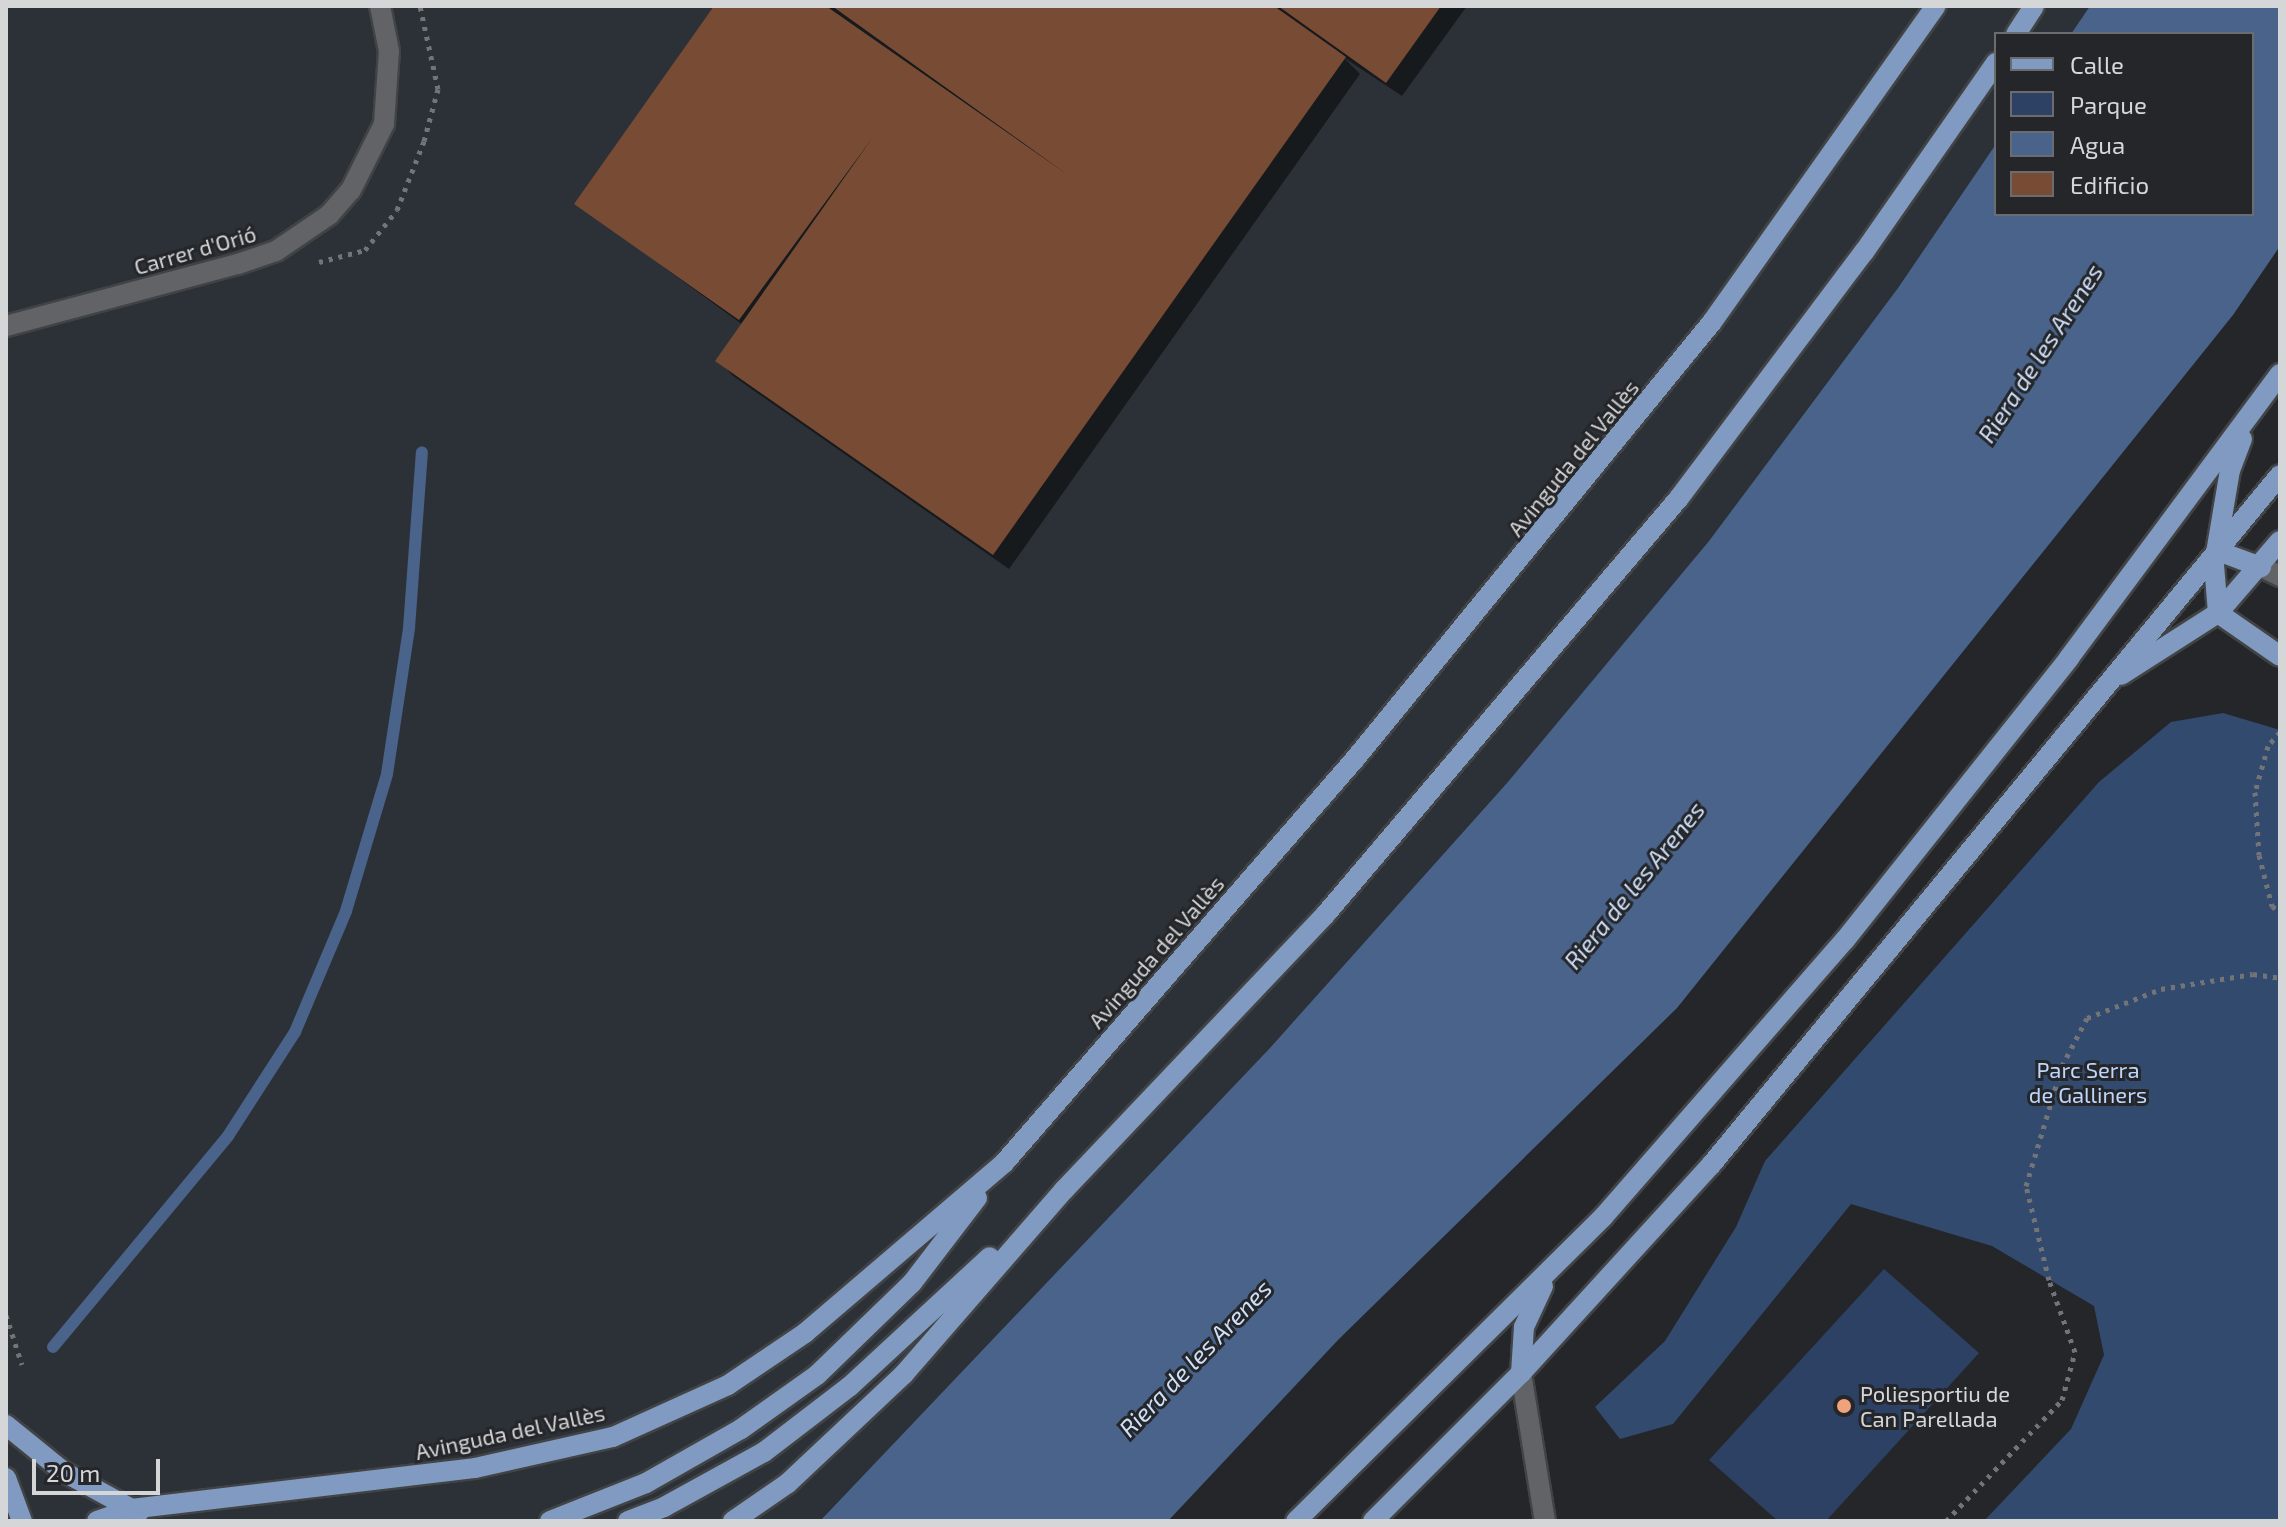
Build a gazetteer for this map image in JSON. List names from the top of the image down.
{
  "streets": {
    "main road": ["Avinguda del Vallès"],
    "street": ["Carrer d'Orió"]
  },
  "water": ["Riera de les Arenes"],
  "parks": ["Parc Serra de Galliners"],
  "places": ["Poliesportiu de Can Parellada"],
  "legend": [
    "Calle",
    "Parque",
    "Agua",
    "Edificio"
  ],
  "scale_bar": "20 m"
}
